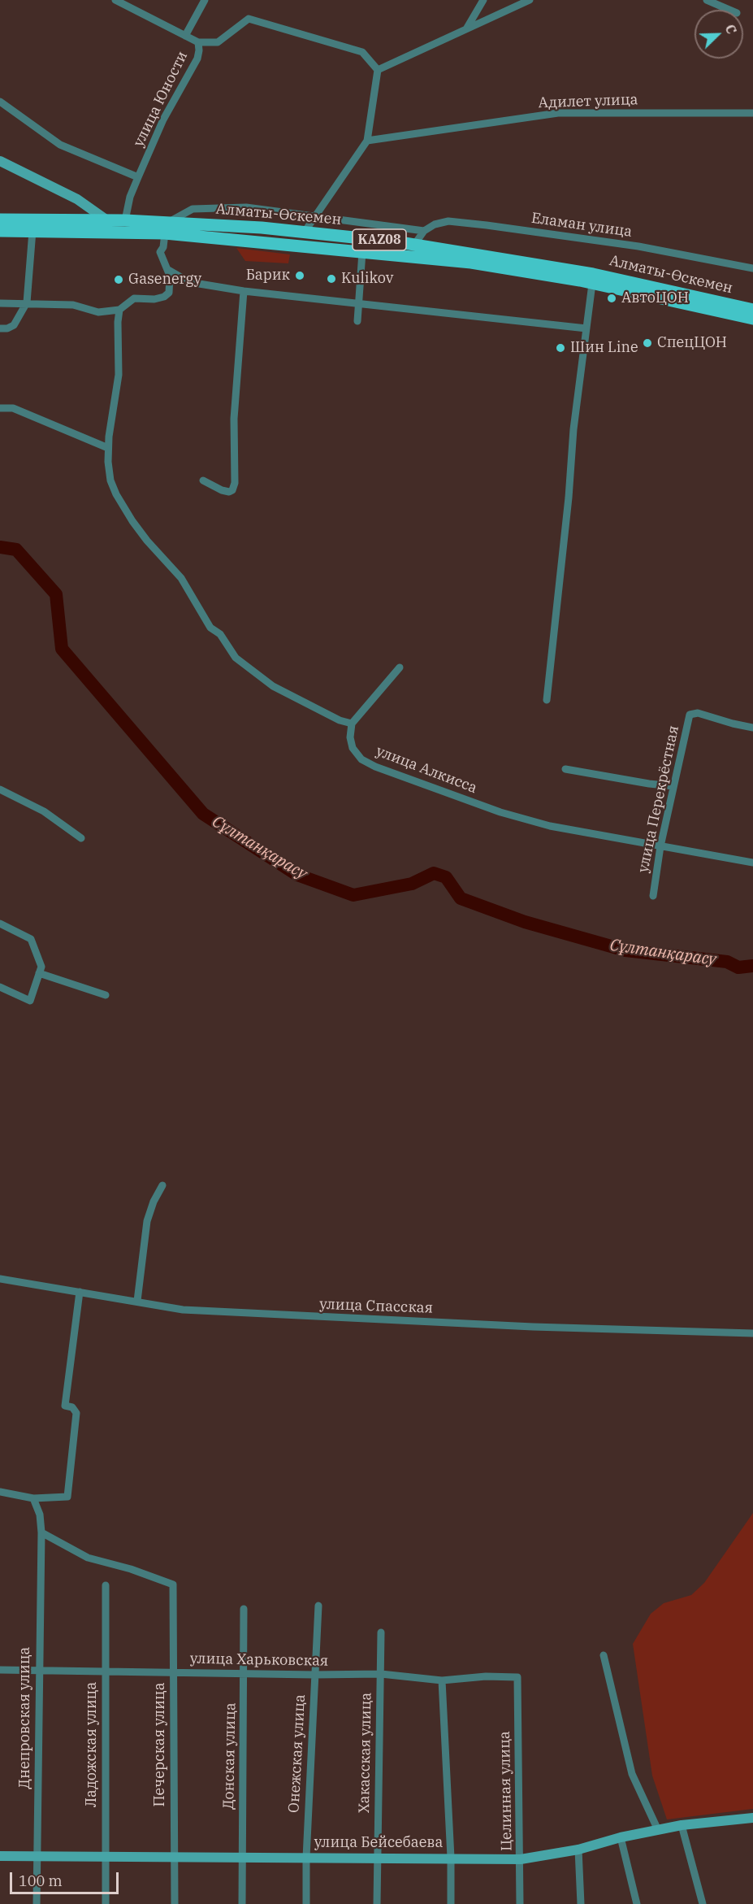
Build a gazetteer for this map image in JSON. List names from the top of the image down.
{
  "streets": {
    "main road": ["Алматы-Өскемен", "KAZ08"],
    "street": [
      "улица Юности",
      "Адилет улица",
      "Еламан улица",
      "улица Алкисса",
      "улица Перекрёстная",
      "улица Спасская",
      "улица Харьковская",
      "Днепровская улица",
      "Ладожская улица",
      "Печерская улица",
      "Хакасская улица",
      "Онежская улица",
      "Донская улица",
      "Целинная улица",
      "улица Бейсебаева"
    ]
  },
  "crossings": [
    ["улица Юности", "Алматы-Өскемен"],
    ["улица Алкисса", "улица Перекрёстная"],
    ["улица Харьковская", "Днепровская улица"],
    ["улица Харьковская", "Ладожская улица"],
    ["улица Харьковская", "Печерская улица"],
    ["улица Харьковская", "Хакасская улица"],
    ["улица Харьковская", "Онежская улица"],
    ["улица Харьковская", "Донская улица"],
    ["улица Харьковская", "Целинная улица"],
    ["Днепровская улица", "Печерская улица"],
    ["Днепровская улица", "улица Бейсебаева"],
    ["Ладожская улица", "улица Бейсебаева"],
    ["Печерская улица", "улица Бейсебаева"],
    ["Хакасская улица", "улица Бейсебаева"],
    ["Онежская улица", "улица Бейсебаева"],
    ["Донская улица", "улица Бейсебаева"],
    ["Целинная улица", "улица Бейсебаева"]
  ],
  "water": ["Сұлтанқарасу"],
  "places": [
    "Барик",
    "Kulikov",
    "Gasenergy",
    "АвтоЦОН",
    "СпецЦОН",
    "Шин Line"
  ],
  "scale_bar": "100 m",
  "north": "top right"
}
